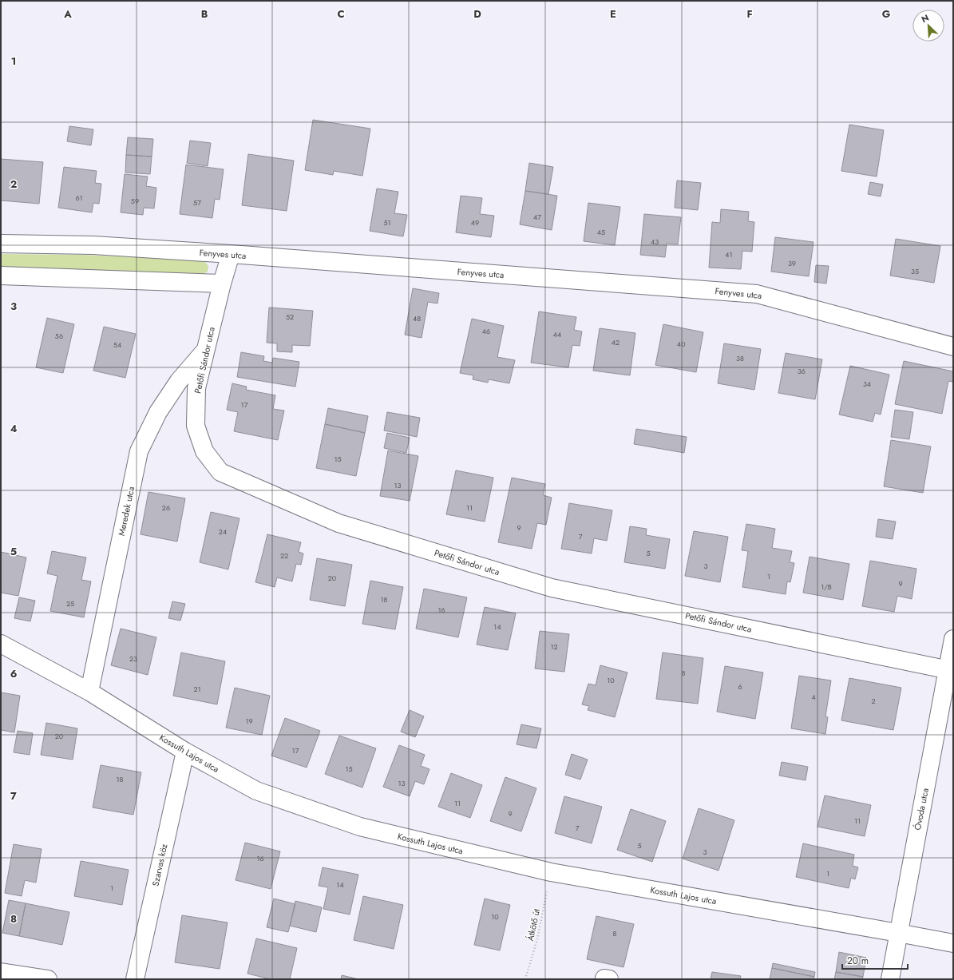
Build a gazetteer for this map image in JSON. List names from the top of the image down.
{
  "streets": {
    "street": [
      "Fenyves utca",
      "Petőfi Sándor utca",
      "Meredek utca",
      "Kossuth Lajos utca",
      "Óvoda utca",
      "Szarvas köz"
    ],
    "path": ["Átkötő út"]
  },
  "crossings": [
    ["Fenyves utca", "Petőfi Sándor utca"],
    ["Petőfi Sándor utca", "Meredek utca"],
    ["Petőfi Sándor utca", "Óvoda utca"],
    ["Meredek utca", "Kossuth Lajos utca"],
    ["Kossuth Lajos utca", "Óvoda utca"],
    ["Kossuth Lajos utca", "Szarvas köz"],
    ["Kossuth Lajos utca", "Átkötő út"]
  ],
  "house_numbers": [
    "61",
    "59",
    "57",
    "47",
    "51",
    "49",
    "45",
    "43",
    "41",
    "39",
    "35",
    "52",
    "48",
    "46",
    "44",
    "56",
    "42",
    "40",
    "54",
    "38",
    "36",
    "34",
    "17",
    "15",
    "13",
    "26",
    "11",
    "9",
    "24",
    "7",
    "5",
    "22",
    "3",
    "1",
    "20",
    "9",
    "1/B",
    "18",
    "25",
    "16",
    "14",
    "12",
    "23",
    "8",
    "10",
    "6",
    "21",
    "4",
    "2",
    "19",
    "20",
    "17",
    "15",
    "18",
    "13",
    "11",
    "9",
    "11",
    "7",
    "5",
    "3",
    "16",
    "1",
    "14",
    "1",
    "10",
    "8"
  ],
  "scale_bar": "20 m",
  "north": "top left",
  "grid": {
    "columns": [
      "A",
      "B",
      "C",
      "D",
      "E",
      "F",
      "G"
    ],
    "rows": [
      "1",
      "2",
      "3",
      "4",
      "5",
      "6",
      "7",
      "8"
    ]
  }
}
